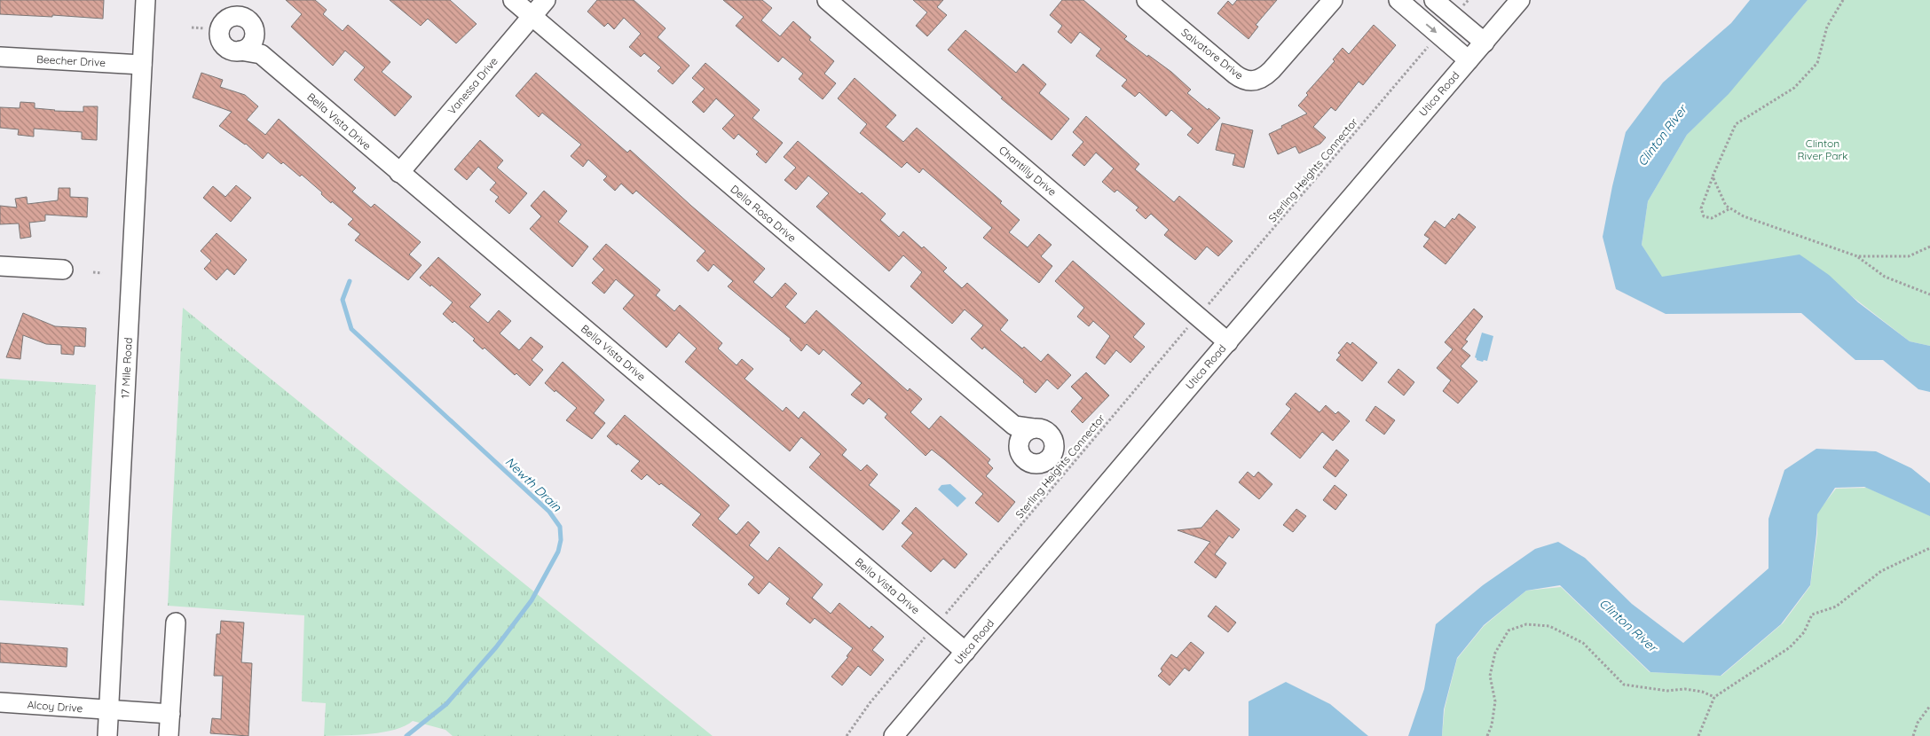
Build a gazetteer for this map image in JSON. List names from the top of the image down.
{
  "streets": {
    "street": [
      "Salvatore Drive",
      "Beecher Drive",
      "Vanessa Drive",
      "Utica Road",
      "Bella Vista Drive",
      "Chantilly Drive",
      "Della Rosa Drive",
      "17 Mile Road",
      "Alcoy Drive"
    ],
    "path": ["Sterling Heights Connector"]
  },
  "crossings": [
    ["Beecher Drive", "17 Mile Road"],
    ["Vanessa Drive", "Bella Vista Drive"],
    ["Vanessa Drive", "Della Rosa Drive"],
    ["Utica Road", "Bella Vista Drive"],
    ["Utica Road", "Chantilly Drive"],
    ["17 Mile Road", "Alcoy Drive"]
  ],
  "water": ["Clinton River", "Newth Drain"],
  "parks": ["Clinton River Park"]
}
